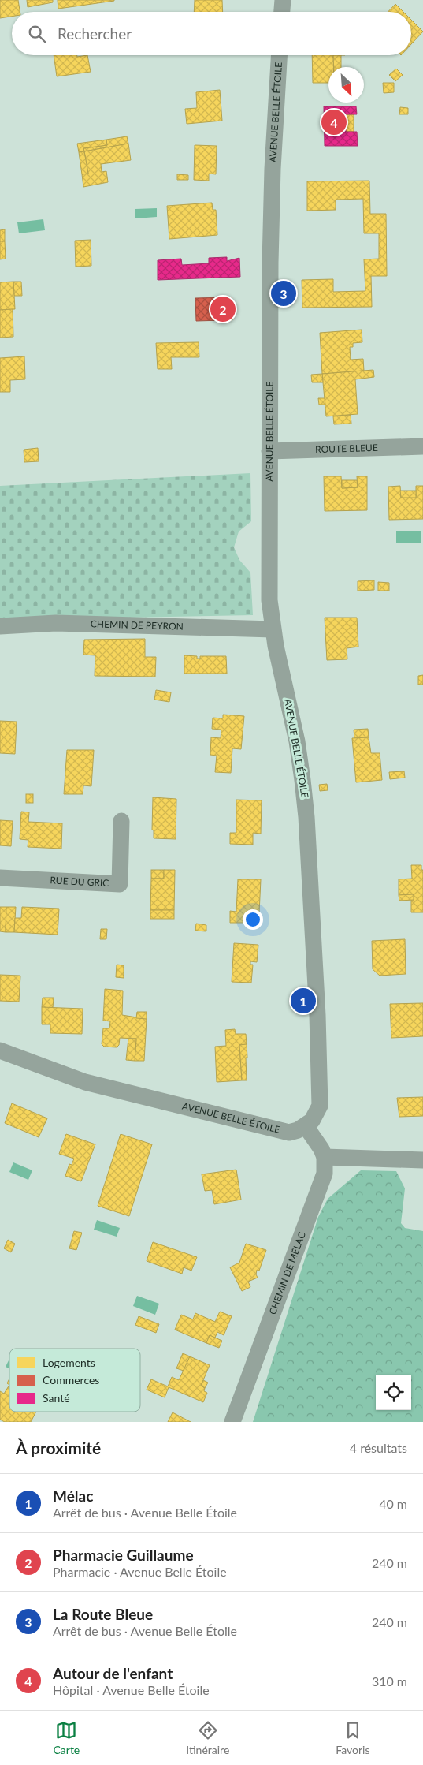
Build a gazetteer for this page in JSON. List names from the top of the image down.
{
  "streets": {
    "street": [
      "AVENUE BELLE ÉTOILE",
      "ROUTE BLEUE",
      "CHEMIN DE PEYRON",
      "RUE DU GRIC",
      "CHEMIN DE MÉLAC"
    ]
  },
  "crossings": [
    ["AVENUE BELLE ÉTOILE", "ROUTE BLEUE"],
    ["AVENUE BELLE ÉTOILE", "CHEMIN DE PEYRON"]
  ],
  "legend": ["Logements", "Commerces", "Santé"],
  "north": "bottom right",
  "page": {
    "search": "Rechercher",
    "pins": [
      "4",
      "3",
      "2",
      "1"
    ],
    "heading": ["À proximité", "4 résultats"],
    "list": [
      {
        "mark": "1",
        "name": "Mélac",
        "note": "Arrêt de bus · Avenue Belle Étoile",
        "value": "40 m"
      },
      {
        "mark": "2",
        "name": "Pharmacie Guillaume",
        "note": "Pharmacie · Avenue Belle Étoile",
        "value": "240 m"
      },
      {
        "mark": "3",
        "name": "La Route Bleue",
        "note": "Arrêt de bus · Avenue Belle Étoile",
        "value": "240 m"
      },
      {
        "mark": "4",
        "name": "Autour de l'enfant",
        "note": "Hôpital · Avenue Belle Étoile",
        "value": "310 m"
      }
    ],
    "nav": ["Carte", "Itinéraire", "Favoris"]
  }
}
